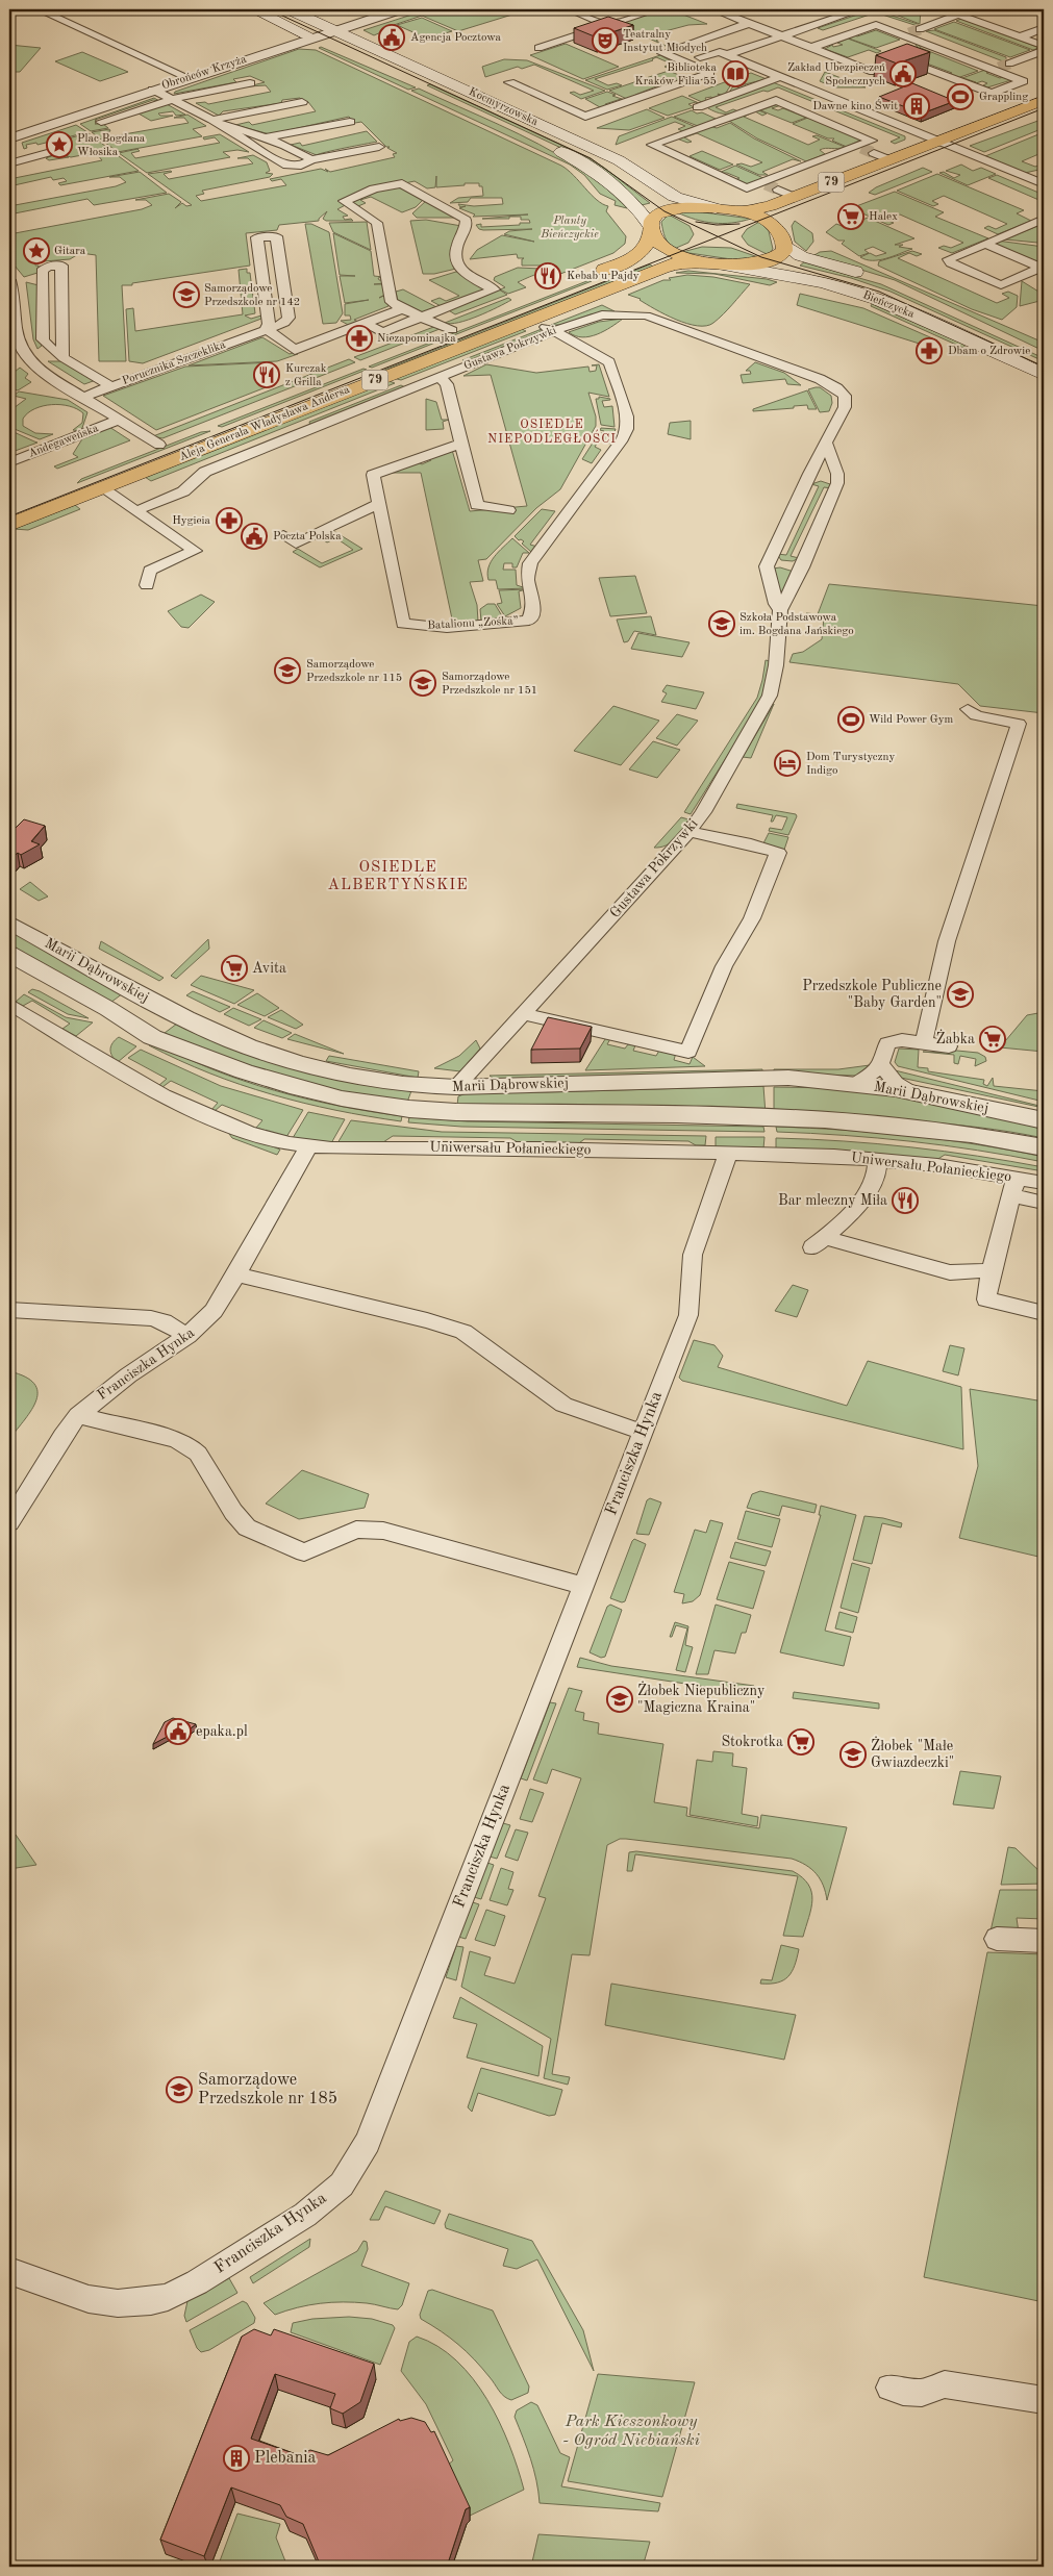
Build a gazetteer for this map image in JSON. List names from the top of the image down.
{
  "streets": {
    "main road": [
      "Kocmyrzowska",
      "79",
      "Bieńczycka",
      "Aleja Generała Władysława Andersa"
    ],
    "street": [
      "Obrońców Krzyża",
      "Gustawa Pokrzywki",
      "Porucznika Szczeklika",
      "Andegaweńska",
      "Batalionu „Zośka”",
      "Marii Dąbrowskiej",
      "Uniwersału Połanieckiego",
      "Franciszka Hynka"
    ]
  },
  "crossings": [
    ["Obrońców Krzyża", "Kocmyrzowska"],
    ["Kocmyrzowska", "79"],
    ["79", "Bieńczycka"],
    ["79", "Aleja Generała Władysława Andersa"],
    ["Gustawa Pokrzywki", "Batalionu „Zośka”"],
    ["Gustawa Pokrzywki", "Marii Dąbrowskiej"],
    ["Aleja Generała Władysława Andersa", "Batalionu „Zośka”"],
    ["Uniwersału Połanieckiego", "Franciszka Hynka"]
  ],
  "districts": ["OSIEDLE NIEPODLEGŁOŚCI", "OSIEDLE ALBERTYŃSKIE"],
  "parks": ["Planty Bieńczyckie", "Park Kieszonkowy - Ogród Niebiański"],
  "places": {
    "public building": [
      "Agencja Pocztowa",
      "Zakład Ubezpieczeń Społecznych",
      "Poczta Polska",
      "epaka.pl"
    ],
    "theatre": ["Teatralny Instytut Młodych"],
    "library": ["Biblioteka Kraków Filia 55"],
    "sports": ["Grappling", "Wild Power Gym"],
    "building": ["Dawne kino Świt", "Plebania"],
    "place": ["Plac Bogdana Włosika", "Gitara"],
    "supermarket": [
      "Halex",
      "Avita",
      "Żabka",
      "Stokrotka"
    ],
    "restaurant": ["Kebab u Pajdy", "Kurczak z Grilla", "Bar mleczny Miła"],
    "school or university": [
      "Samorządowe Przedszkole nr 142",
      "Szkoła Podstawowa im. Bogdana Jańskiego",
      "Samorządowe Przedszkole nr 115",
      "Samorządowe Przedszkole nr 151",
      "Przedszkole Publiczne \"Baby Garden\"",
      "Żłobek Niepubliczny \"Magiczna Kraina\"",
      "Żłobek \"Małe Gwiazdeczki\"",
      "Samorządowe Przedszkole nr 185"
    ],
    "pharmacy": ["Niezapominajka", "Dbam o Zdrowie", "Hygieia"],
    "hotel": ["Dom Turystyczny Indigo"]
  }
}
